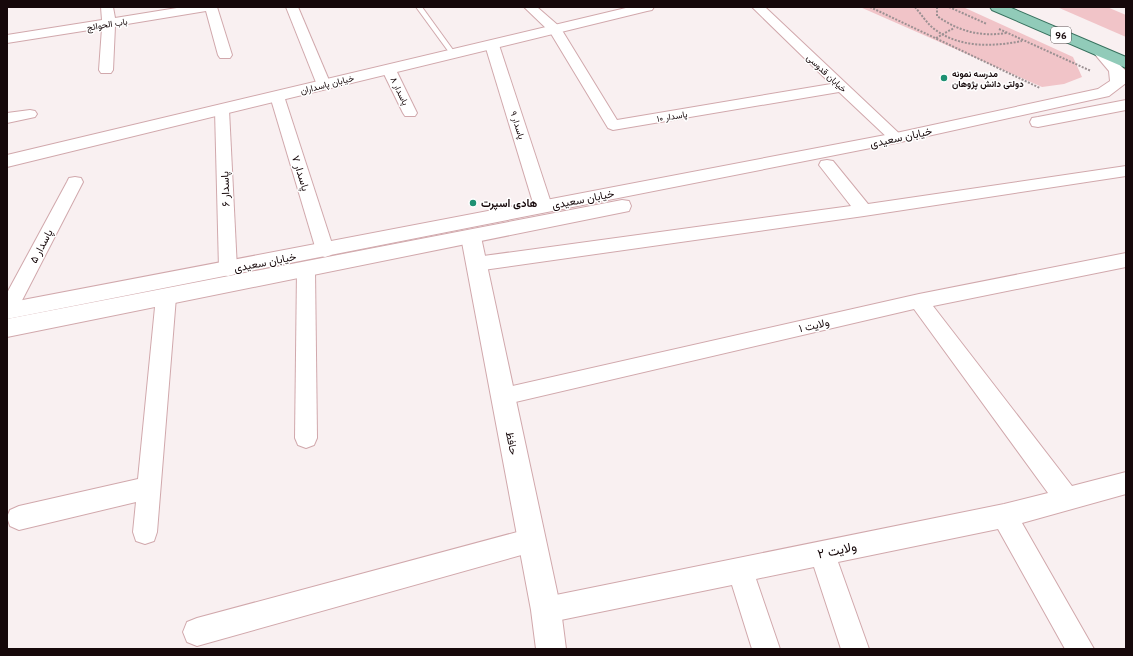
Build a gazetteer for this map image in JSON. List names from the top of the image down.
{
  "streets": {
    "main road": [
      "96",
      "خیابان پاسداران",
      "خیابان سعیدی",
      "حافظ"
    ],
    "street": [
      "باب الحوائج",
      "خیابان قدوسی",
      "پاسدار ۸",
      "پاسدار ۱۰",
      "پاسدار ۹",
      "پاسدار ۷",
      "پاسدار ۶",
      "پاسدار ۵",
      "ولایت ۱",
      "ولایت ۲"
    ]
  },
  "crossings": [
    ["خیابان قدوسی", "پاسدار ۱۰"],
    ["خیابان قدوسی", "خیابان سعیدی"],
    ["خیابان پاسداران", "پاسدار ۸"],
    ["خیابان پاسداران", "پاسدار ۱۰"],
    ["خیابان پاسداران", "پاسدار ۹"],
    ["خیابان پاسداران", "پاسدار ۷"],
    ["خیابان پاسداران", "پاسدار ۶"],
    ["پاسدار ۹", "خیابان سعیدی"],
    ["خیابان سعیدی", "پاسدار ۷"],
    ["خیابان سعیدی", "پاسدار ۶"],
    ["خیابان سعیدی", "پاسدار ۵"],
    ["خیابان سعیدی", "حافظ"],
    ["ولایت ۱", "حافظ"],
    ["حافظ", "ولایت ۲"]
  ],
  "places": ["مدرسه نمونه دولتی دانش پژوهان", "هادی اسپرت"]
}
